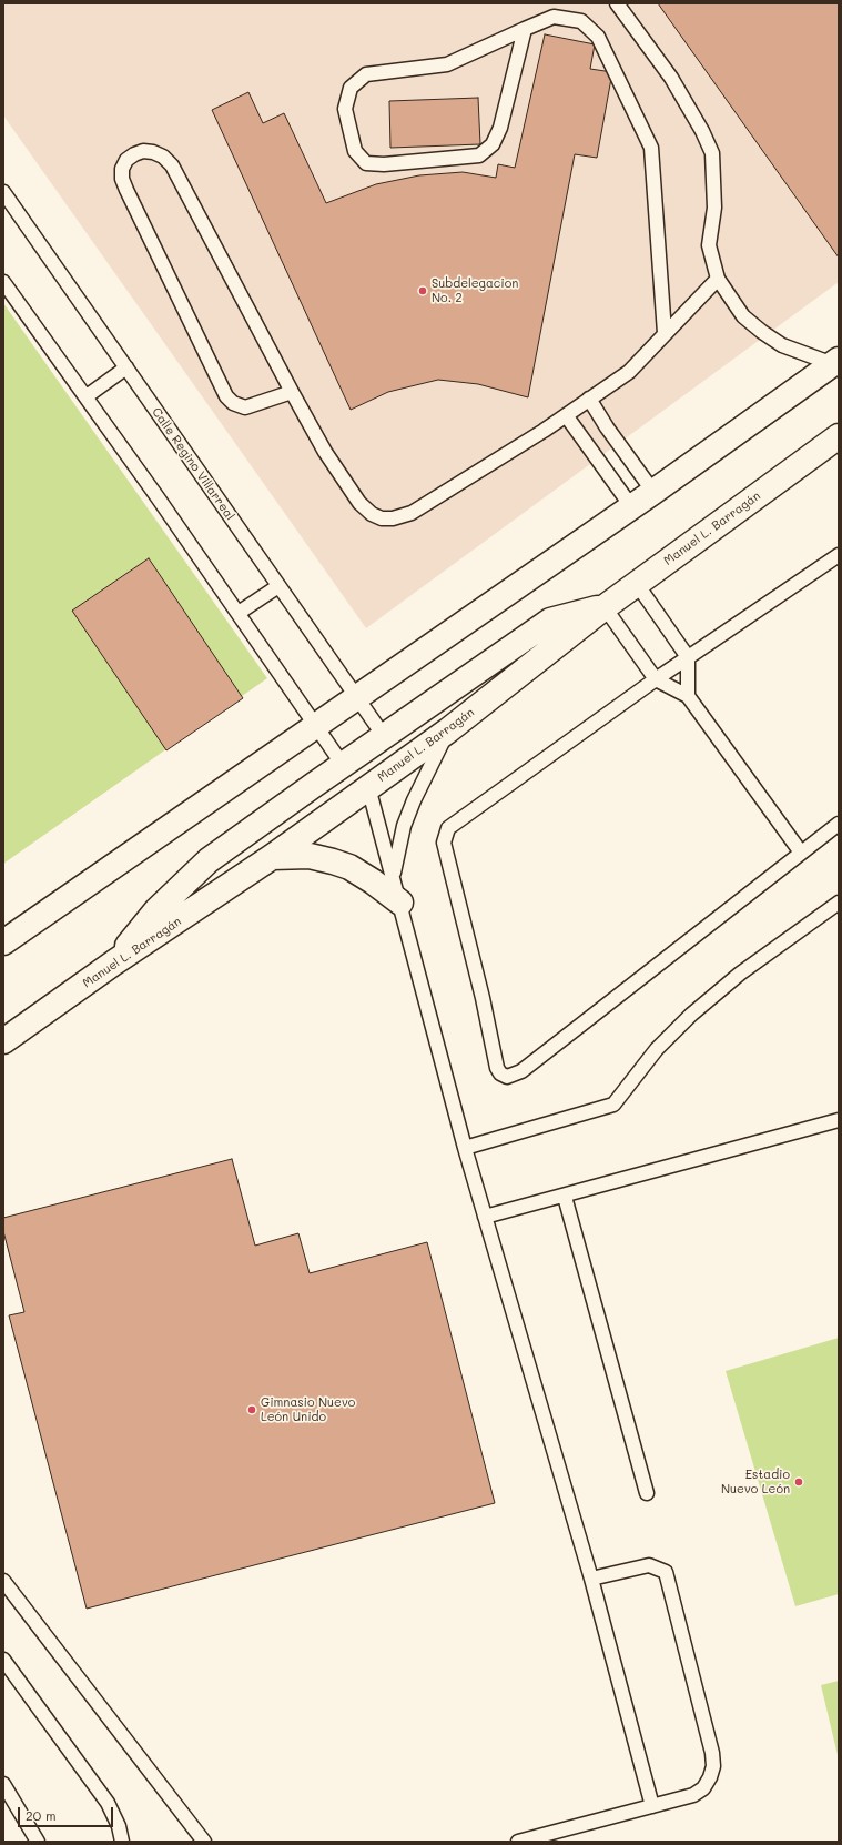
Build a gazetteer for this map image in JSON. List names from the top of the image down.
{
  "streets": {
    "highway": ["Manuel L. Barragán"],
    "lane": ["Calle Regino Villarreal"]
  },
  "places": ["Subdelegacion No. 2", "Gimnasio Nuevo León Unido", "Estadio Nuevo León"],
  "scale_bar": "20 m"
}
